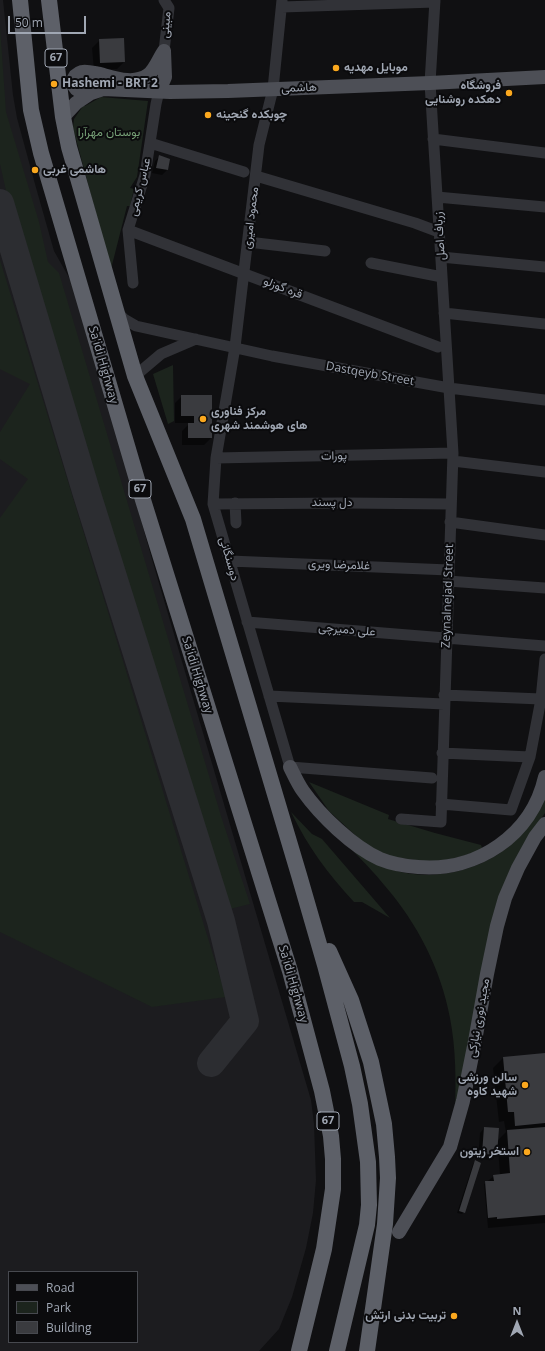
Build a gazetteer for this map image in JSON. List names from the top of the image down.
{
  "streets": {
    "highway": ["67", "Sa'idi Highway"],
    "main road": ["هاشمی", "مجید نوری نیارکی"],
    "street": [
      "مبینی",
      "عباس کریمی",
      "محمود امیری",
      "زرباف اصل",
      "قره گوزلو",
      "Dastqeyb Street",
      "پورات",
      "دل پسند",
      "دوسنگانی",
      "غلامرضا ویری",
      "Zeynalnejad Street",
      "علی دمیرچی"
    ]
  },
  "crossings": [
    ["67", "هاشمی"],
    ["67", "Dastqeyb Street"],
    ["هاشمی", "عباس کریمی"],
    ["هاشمی", "محمود امیری"],
    ["هاشمی", "زرباف اصل"],
    ["عباس کریمی", "قره گوزلو"],
    ["محمود امیری", "قره گوزلو"],
    ["محمود امیری", "Dastqeyb Street"],
    ["محمود امیری", "دوسنگانی"],
    ["زرباف اصل", "Dastqeyb Street"],
    ["زرباف اصل", "Zeynalnejad Street"],
    ["Dastqeyb Street", "دوسنگانی"],
    ["Dastqeyb Street", "Zeynalnejad Street"],
    ["پورات", "دوسنگانی"],
    ["پورات", "Zeynalnejad Street"],
    ["دل پسند", "دوسنگانی"],
    ["دل پسند", "Zeynalnejad Street"],
    ["دوسنگانی", "غلامرضا ویری"],
    ["دوسنگانی", "علی دمیرچی"],
    ["غلامرضا ویری", "Zeynalnejad Street"],
    ["Zeynalnejad Street", "علی دمیرچی"]
  ],
  "parks": ["بوستان مهرآرا"],
  "places": [
    "موبایل مهدیه",
    "Hashemi - BRT 2",
    "فروشگاه دهکده روشنایی",
    "چوبکده گنجینه",
    "هاشمی غربی",
    "مرکز فناوری های هوشمند شهری",
    "سالن ورزشی شهید کاوه",
    "استخر زیتون",
    "تربیت بدنی ارتش"
  ],
  "legend": ["Road", "Park", "Building"],
  "scale_bar": "50 m",
  "north": "top"
}
